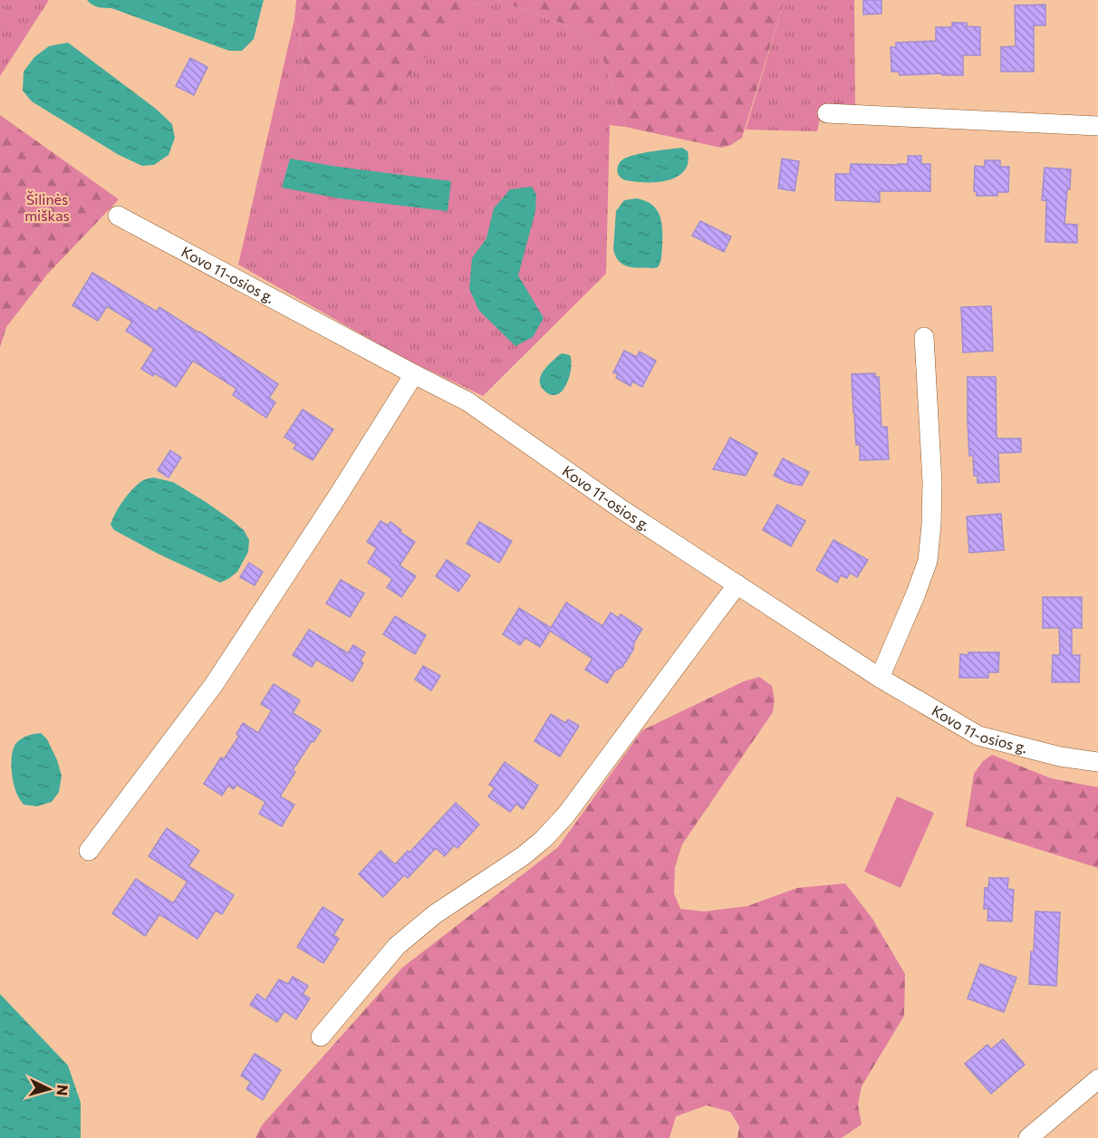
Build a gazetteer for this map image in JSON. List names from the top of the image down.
{
  "streets": {
    "street": ["Kovo 11-osios g."]
  },
  "parks": ["Šilinės miškas"],
  "north": "right"
}
